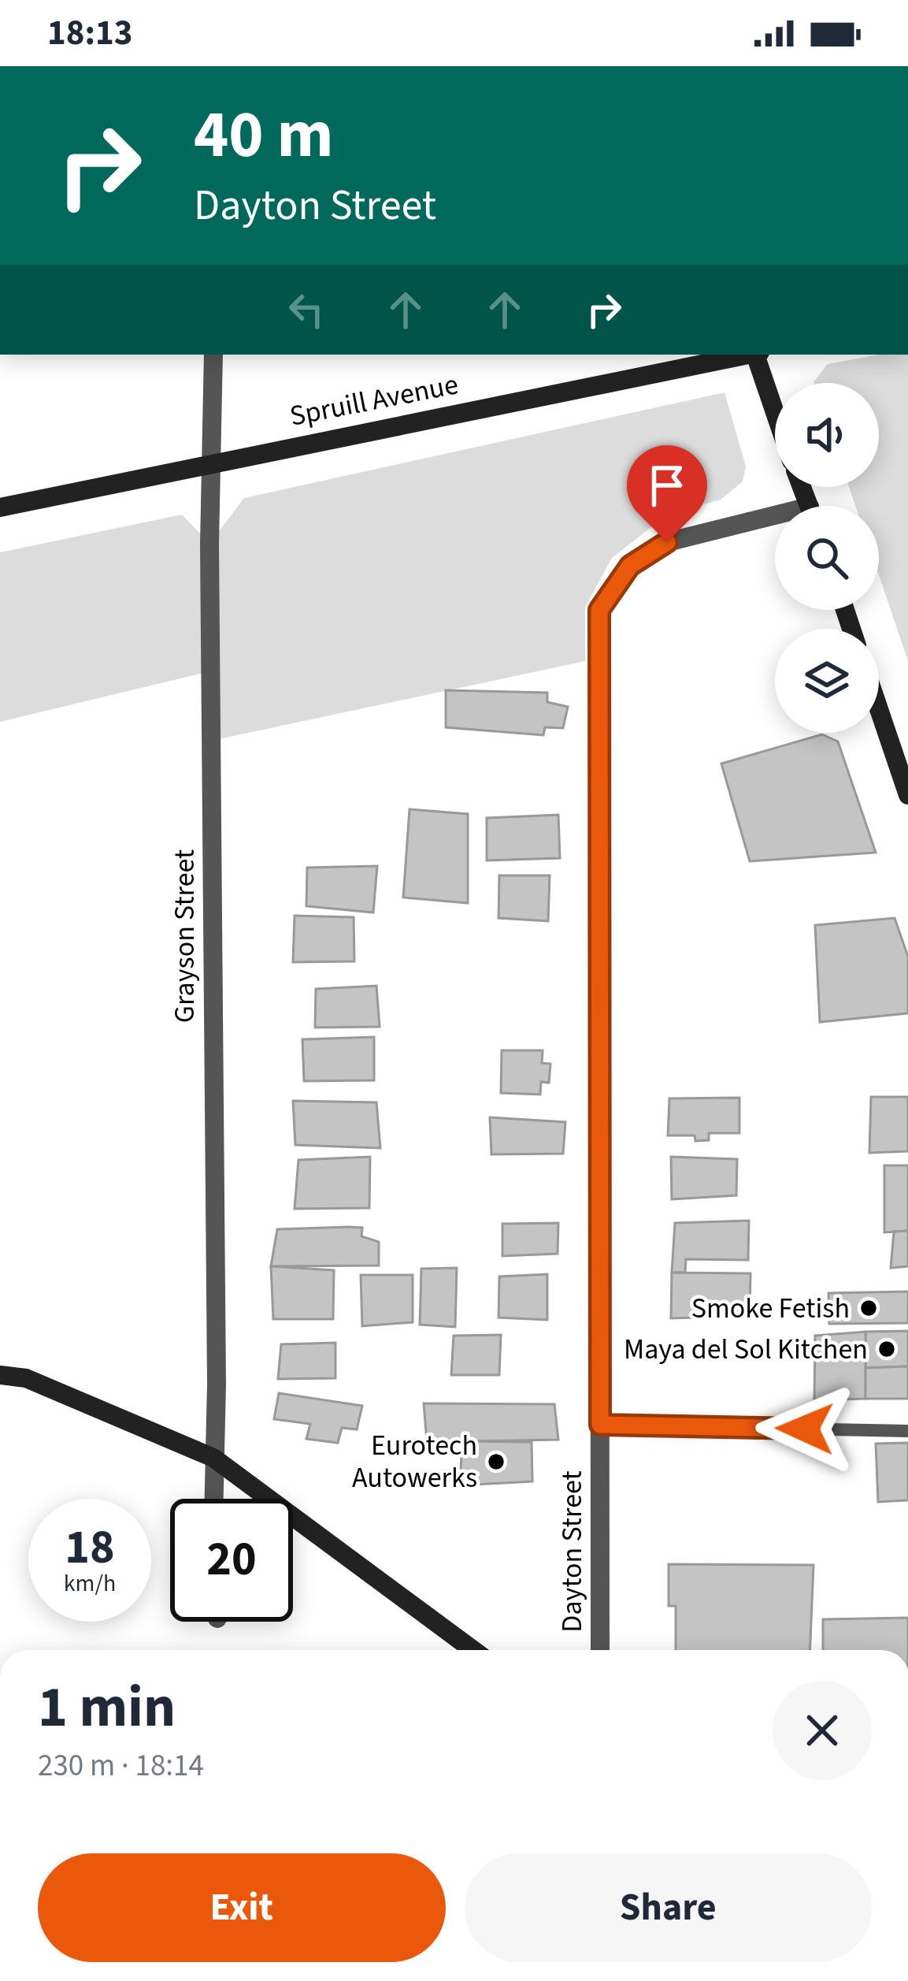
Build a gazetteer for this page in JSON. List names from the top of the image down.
{
  "streets": {
    "street": ["Spruill Avenue", "Grayson Street", "Dayton Street"]
  },
  "crossings": [
    ["Spruill Avenue", "Grayson Street"]
  ],
  "places": ["Smoke Fetish", "Maya del Sol Kitchen", "Eurotech Autowerks"],
  "page": {
    "status": "18:13",
    "turn": ["40 m", "Dayton Street"],
    "speed": "18 km/h",
    "limit": "20",
    "heading": ["1 min", "230 m · 18:14"],
    "buttons": ["Exit", "Share"]
  }
}
